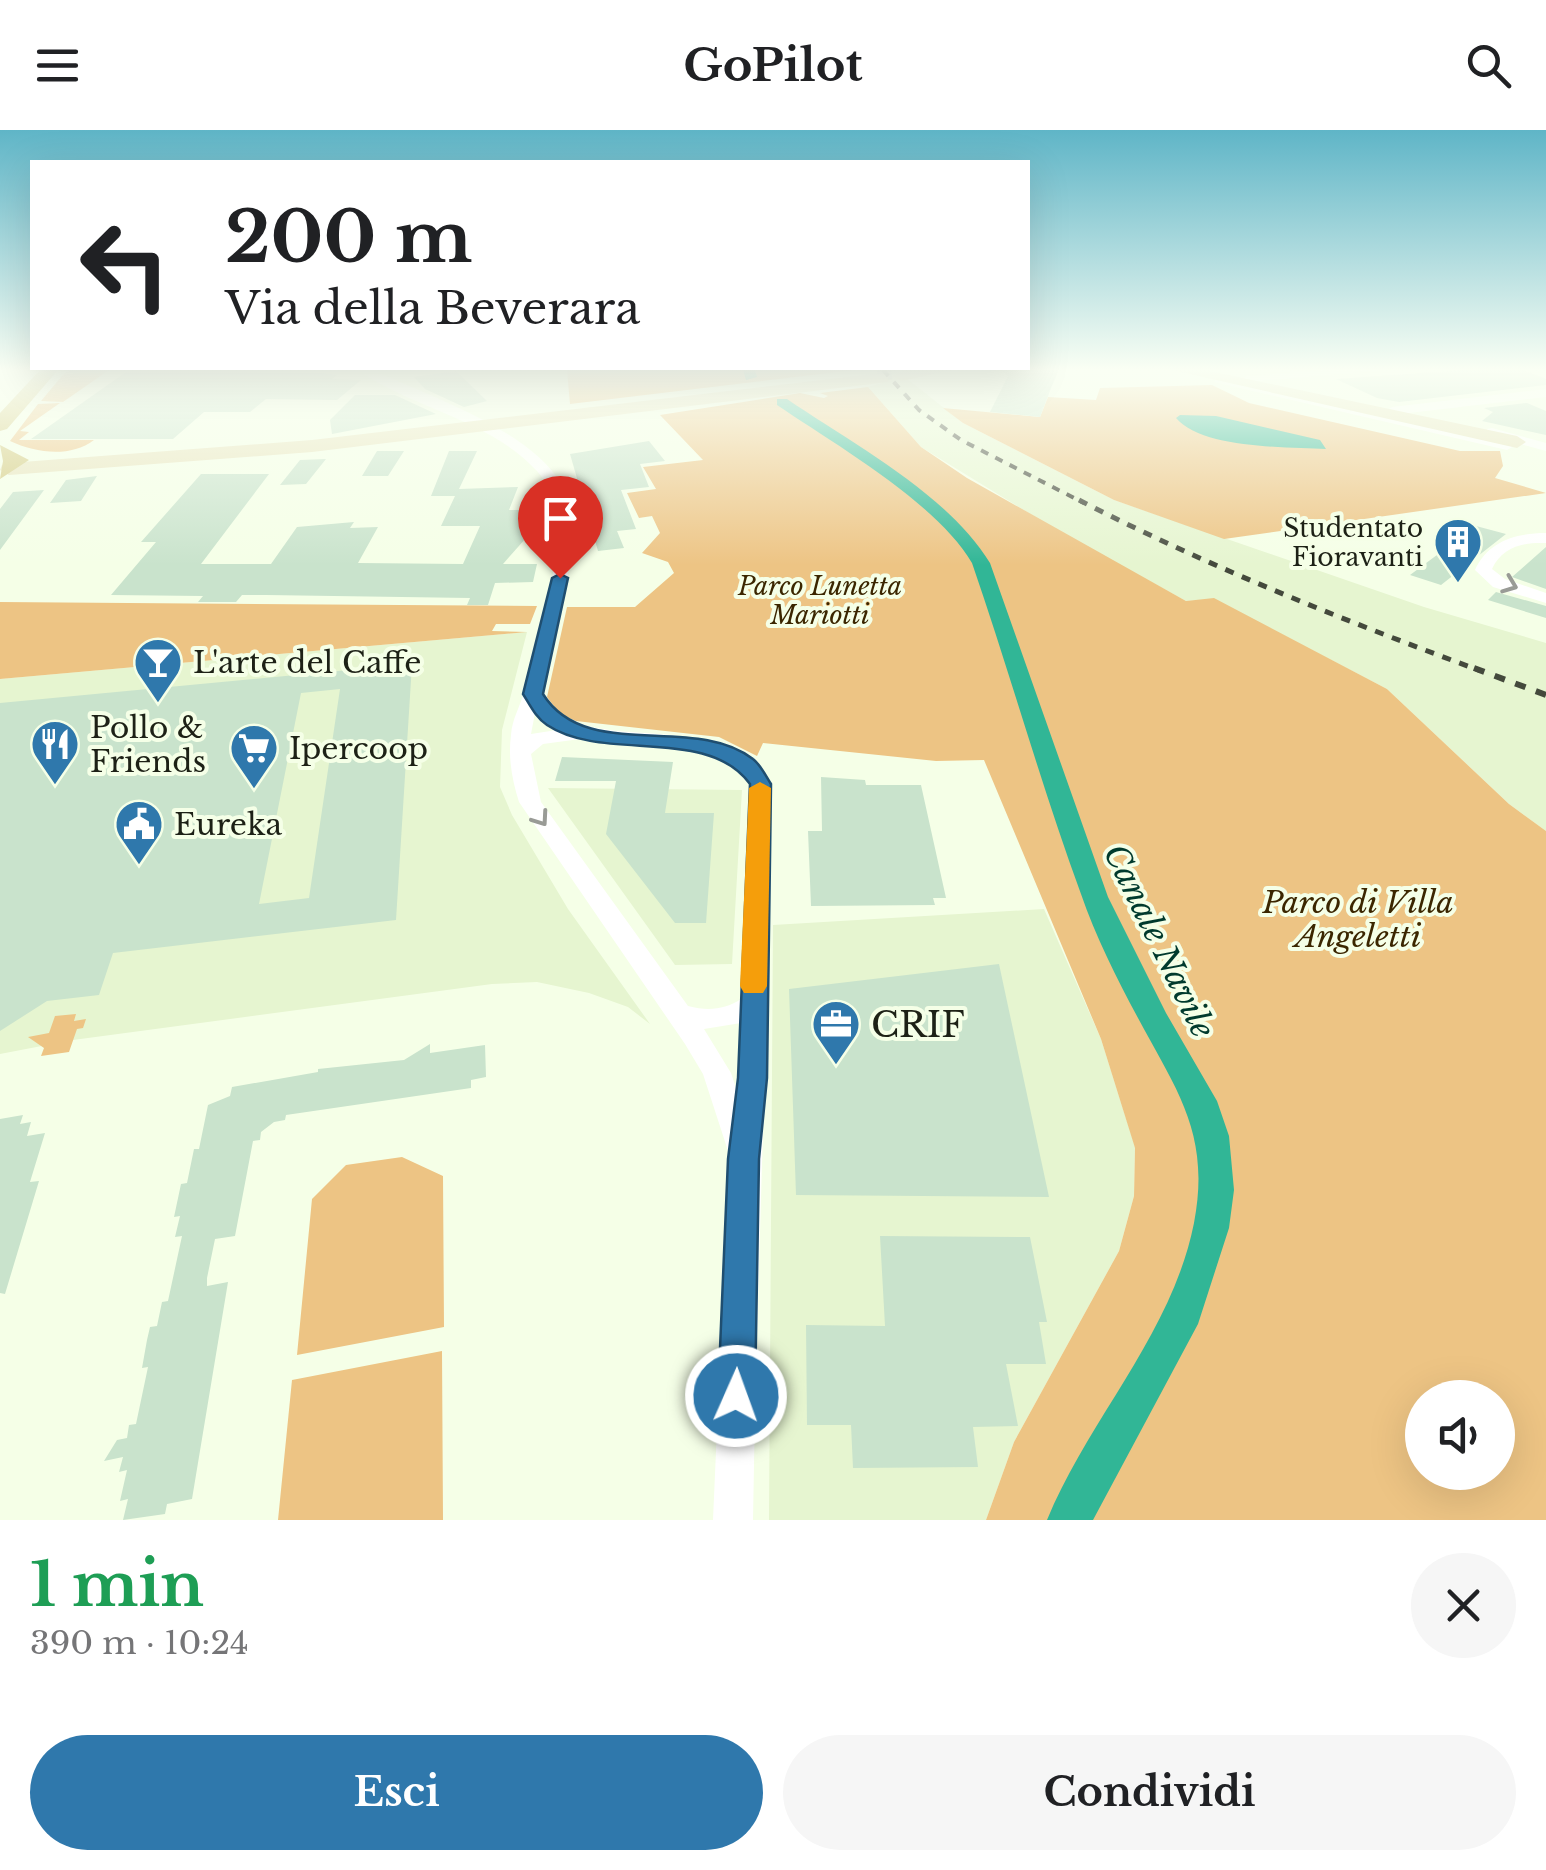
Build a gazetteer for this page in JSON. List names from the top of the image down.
{
  "water": ["Canale Navile"],
  "parks": ["Parco Lunetta Mariotti", "Parco di Villa Angeletti"],
  "places": {
    "building": ["Studentato Fioravanti"],
    "bar": ["L'arte del Caffe"],
    "restaurant": ["Pollo & Friends"],
    "supermarket": ["Ipercoop"],
    "public building": ["Eureka"],
    "office": ["CRIF"]
  },
  "page": {
    "header": "GoPilot",
    "turn": ["200 m", "Via della Beverara"],
    "heading": ["1 min", "390 m · 10:24"],
    "buttons": ["Esci", "Condividi"]
  }
}
